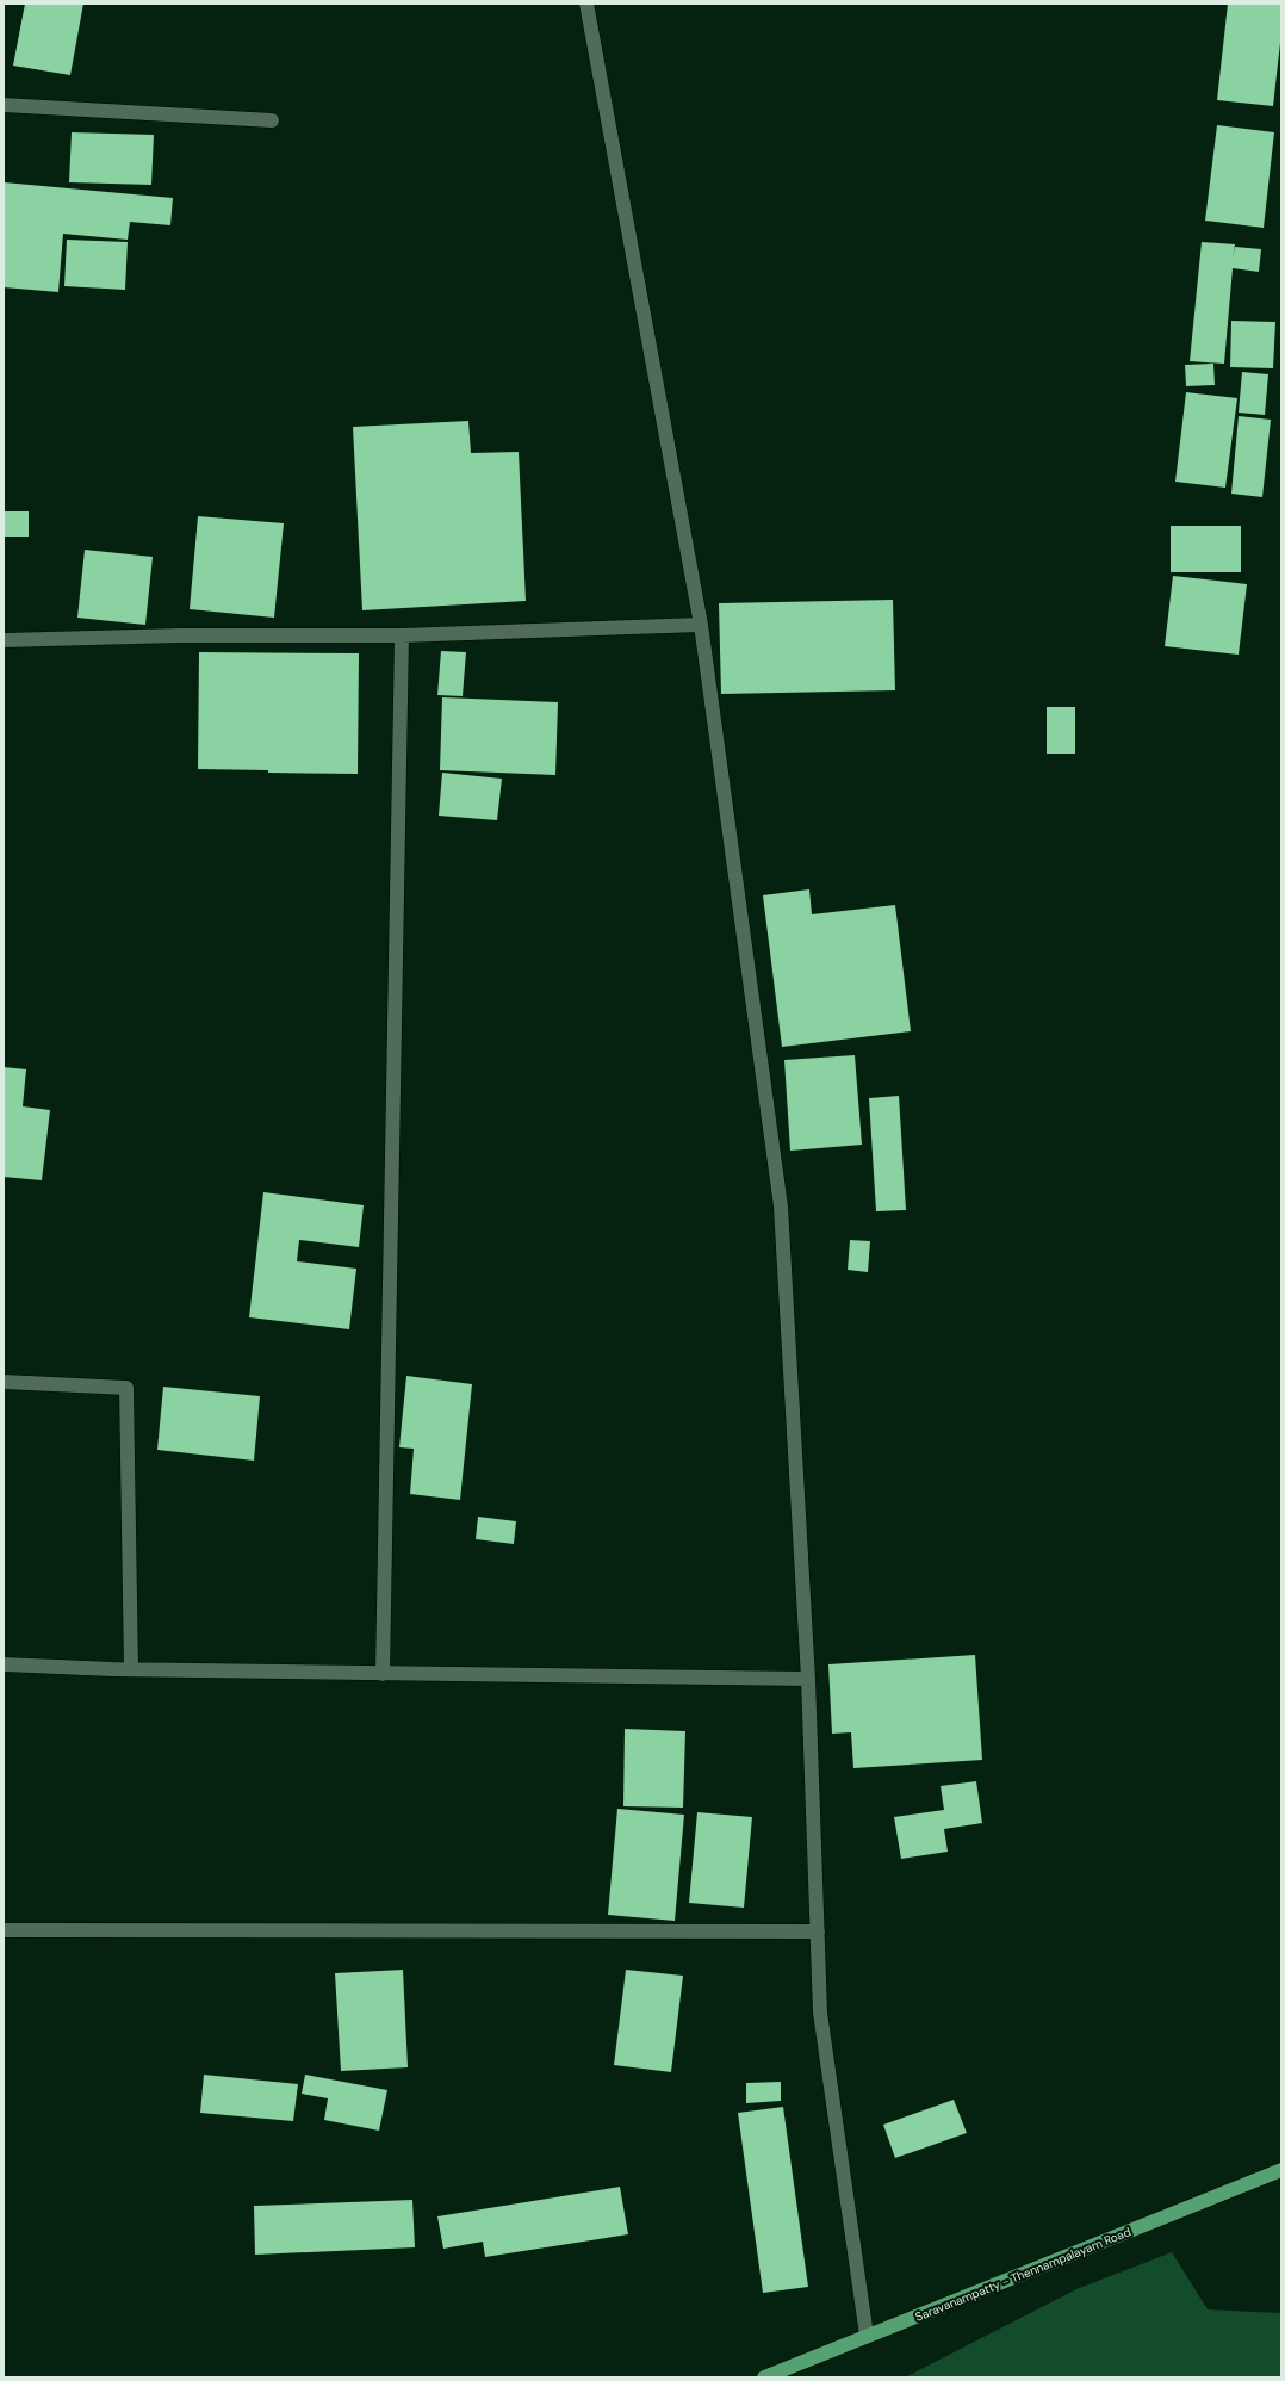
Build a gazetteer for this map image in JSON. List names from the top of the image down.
{
  "streets": {
    "main road": ["Saravanampatty - Thennampalayam Road"]
  }
}
